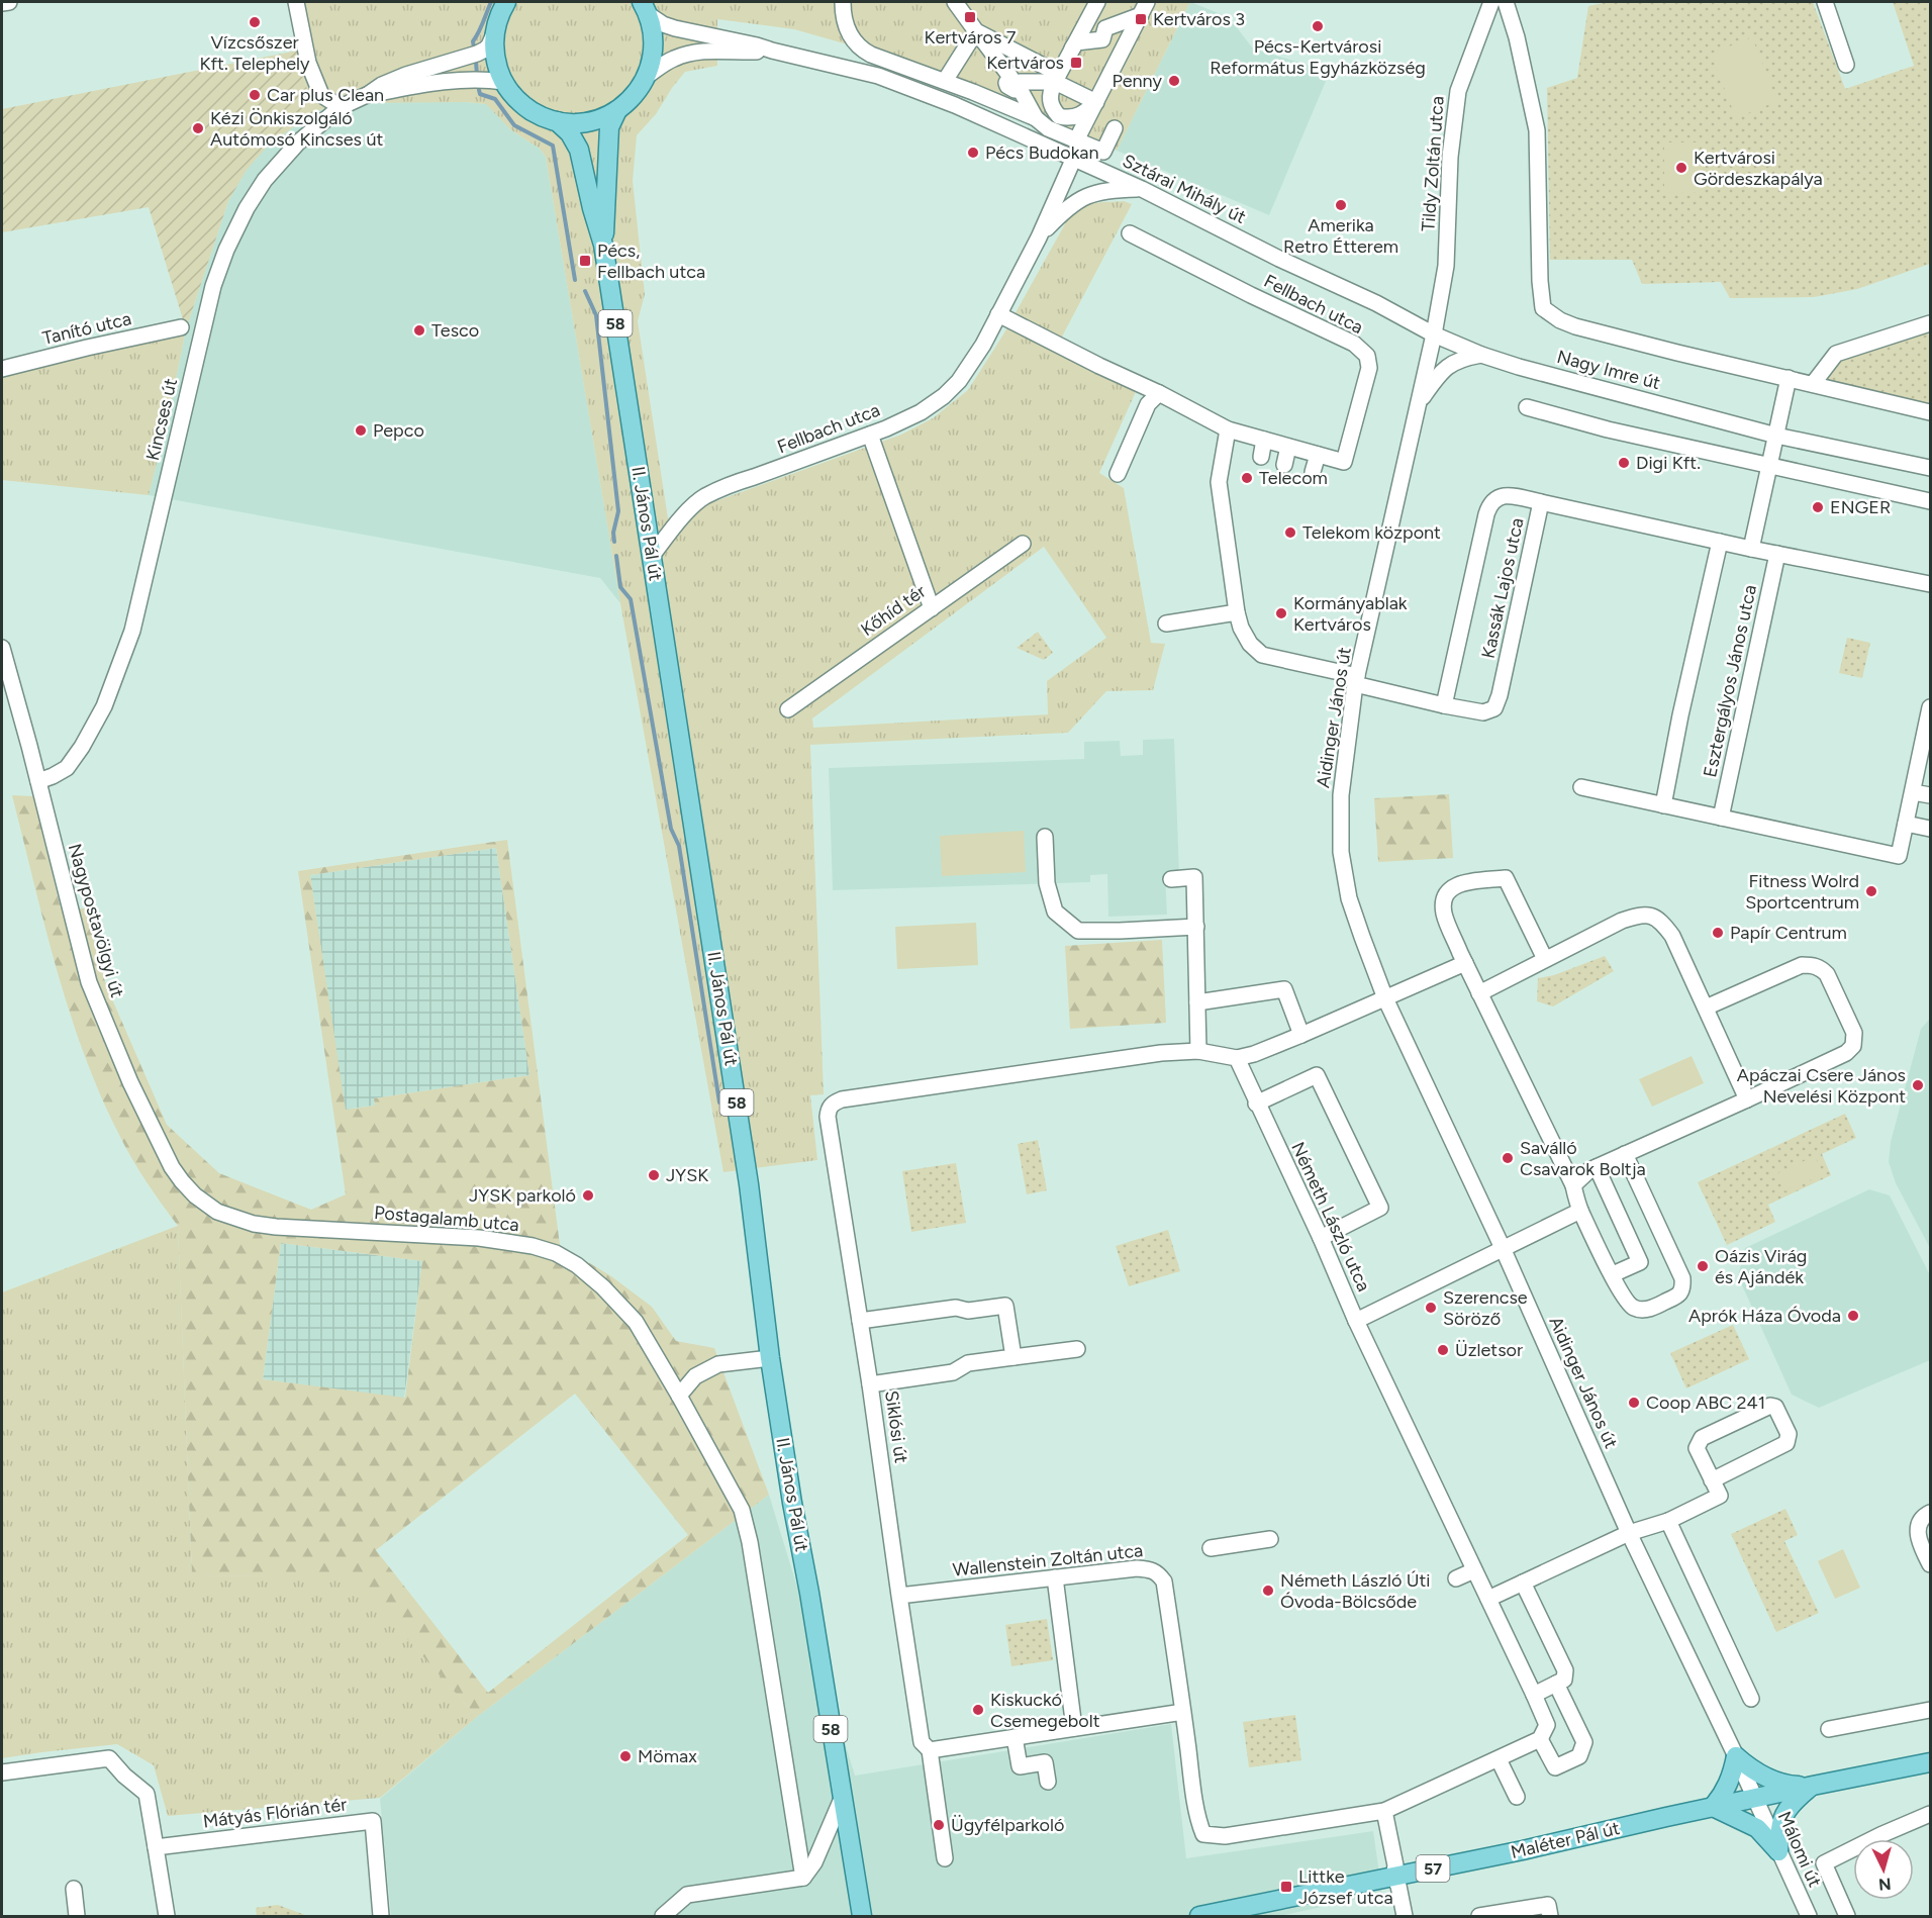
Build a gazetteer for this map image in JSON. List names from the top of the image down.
{
  "streets": {
    "main road": [
      "58",
      "II. János Pál út",
      "Maléter Pál út",
      "57"
    ],
    "street": [
      "Tildy Zoltán utca",
      "Sztárai Mihály út",
      "Fellbach utca",
      "Tanító utca",
      "Nagy Imre út",
      "Kincses út",
      "Kassák Lajos utca",
      "Kőhíd tér",
      "Esztergályos János utca",
      "Aidinger János út",
      "Nagypostavölgyi út",
      "Németh László utca",
      "Postagalamb utca",
      "Siklósi út",
      "Wallenstein Zoltán utca",
      "Mátyás Flórián tér",
      "Málomi út"
    ]
  },
  "crossings": [
    ["Tildy Zoltán utca", "Sztárai Mihály út"],
    ["Tildy Zoltán utca", "Nagy Imre út"],
    ["Tildy Zoltán utca", "Aidinger János út"],
    ["Sztárai Mihály út", "Fellbach utca"],
    ["Sztárai Mihály út", "58"],
    ["Sztárai Mihály út", "Nagy Imre út"],
    ["Sztárai Mihály út", "Aidinger János út"],
    ["Fellbach utca", "II. János Pál út"],
    ["Fellbach utca", "Kassák Lajos utca"],
    ["58", "II. János Pál út"],
    ["Nagy Imre út", "Aidinger János út"],
    ["Kincses út", "Nagypostavölgyi út"],
    ["Kassák Lajos utca", "Aidinger János út"],
    ["Aidinger János út", "Maléter Pál út"],
    ["Aidinger János út", "Málomi út"],
    ["Nagypostavölgyi út", "Postagalamb utca"],
    ["Siklósi út", "Wallenstein Zoltán utca"],
    ["Maléter Pál út", "Málomi út"]
  ],
  "places": {
    "transit": [
      "Kertváros 7",
      "Kertváros 3",
      "Kertváros",
      "Pécs, Fellbach utca",
      "Littke József utca"
    ],
    "other": [
      "Vízcsőszer Kft. Telephely",
      "Pécs-Kertvárosi Református Egyházközség",
      "Penny",
      "Car plus Clean",
      "Kézi Önkiszolgáló Autómosó Kincses út",
      "Pécs Budokan",
      "Kertvárosi Gördeszkapálya",
      "Amerika Retro Étterem",
      "Tesco",
      "Pepco",
      "Digi Kft.",
      "Telecom",
      "ENGER",
      "Telekom központ",
      "Kormányablak Kertváros",
      "Fitness Wolrd Sportcentrum",
      "Papír Centrum",
      "Apáczai Csere János Nevelési Központ",
      "Saválló Csavarok Boltja",
      "JYSK",
      "JYSK parkoló",
      "Oázis Virág és Ajándék",
      "Szerencse Söröző",
      "Aprók Háza Óvoda",
      "Üzletsor",
      "Coop ABC 241",
      "Németh László Úti Óvoda-Bölcsőde",
      "Kiskuckó Csemegebolt",
      "Mömax",
      "Ügyfélparkoló"
    ]
  },
  "north": "bottom"
}
